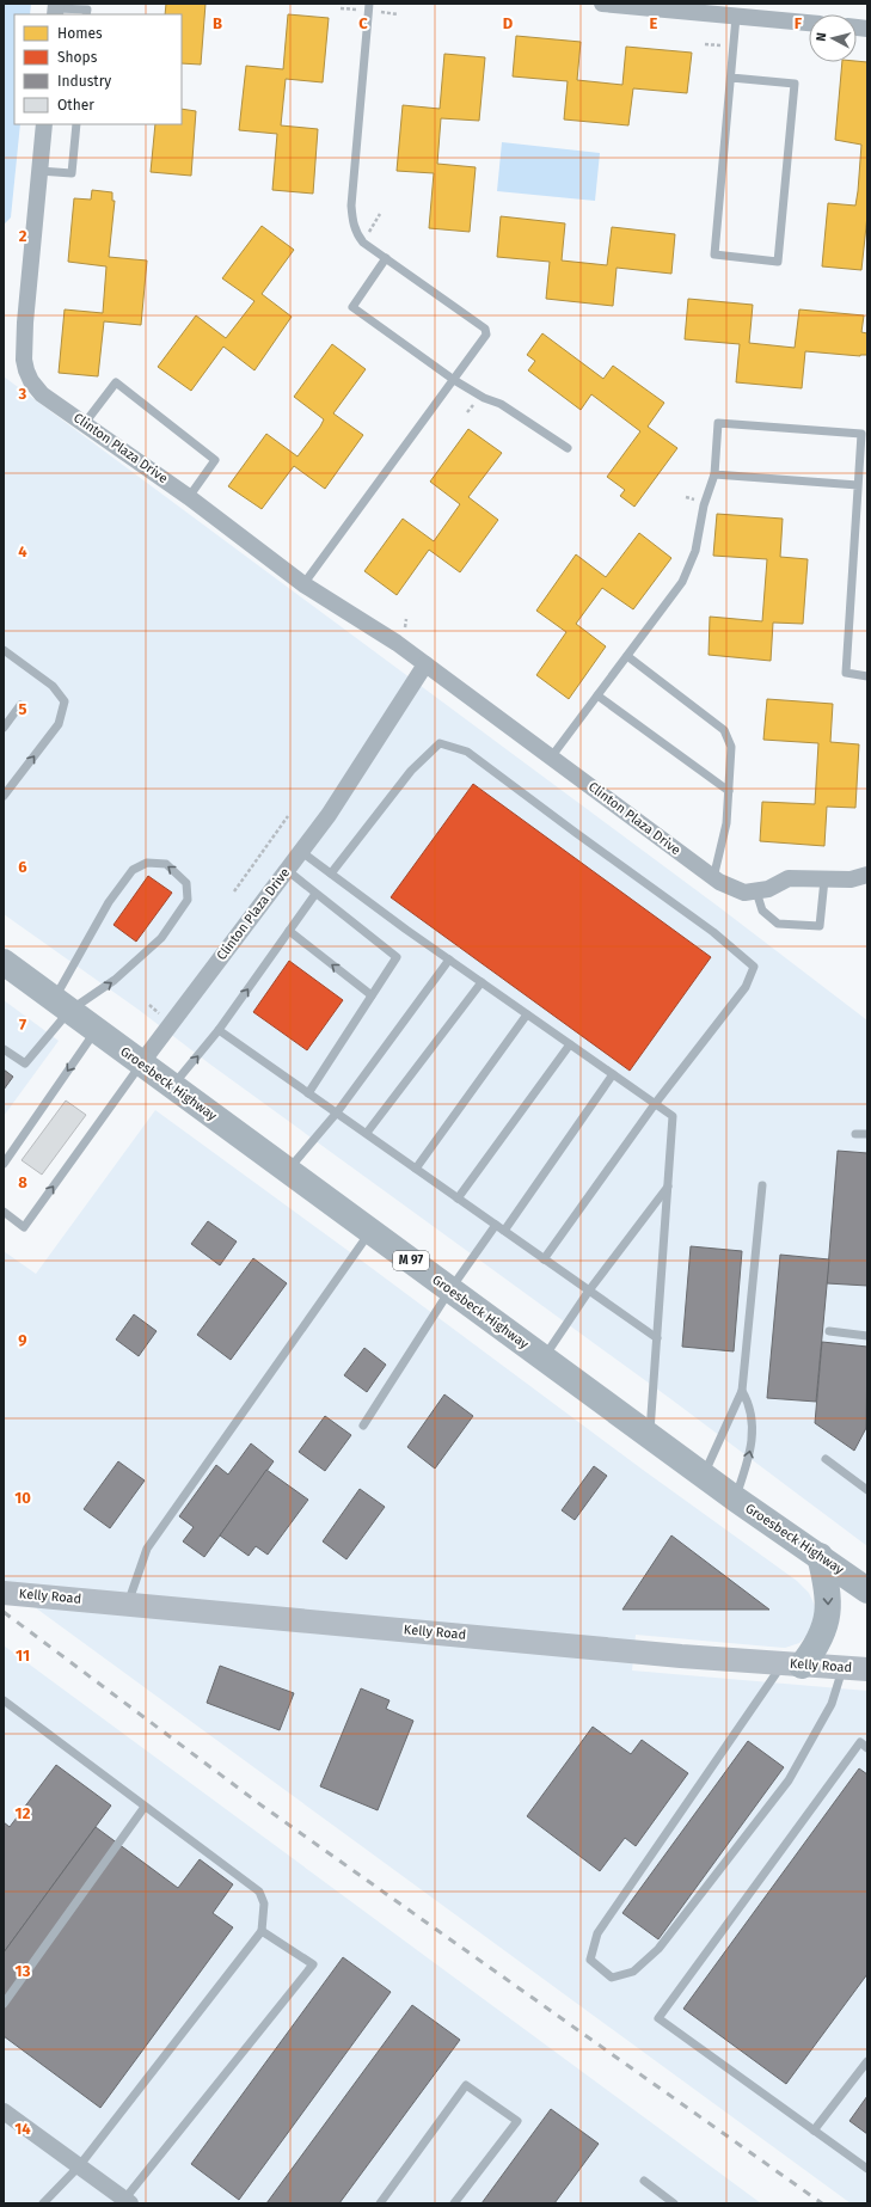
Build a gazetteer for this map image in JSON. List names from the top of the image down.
{
  "streets": {
    "main road": ["Groesbeck Highway", "M 97"],
    "street": ["Clinton Plaza Drive", "Kelly Road"]
  },
  "crossings": [
    ["Clinton Plaza Drive", "Groesbeck Highway"]
  ],
  "legend": [
    "Homes",
    "Shops",
    "Industry",
    "Other"
  ],
  "north": "left",
  "grid": {
    "columns": [
      "B",
      "C",
      "D",
      "E",
      "F"
    ],
    "rows": [
      "2",
      "3",
      "4",
      "5",
      "6",
      "7",
      "8",
      "9",
      "10",
      "11",
      "12",
      "13",
      "14"
    ]
  }
}
